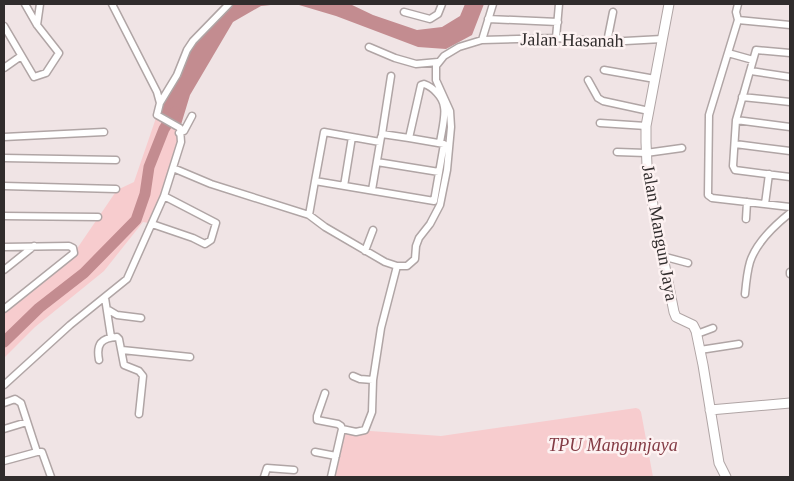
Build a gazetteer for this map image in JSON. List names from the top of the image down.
{
  "streets": {
    "street": ["Jalan Hasanah", "Jalan Mangun Jaya"]
  },
  "crossings": [
    ["Jalan Hasanah", "Jalan Mangun Jaya"]
  ],
  "parks": ["TPU Mangunjaya"]
}
